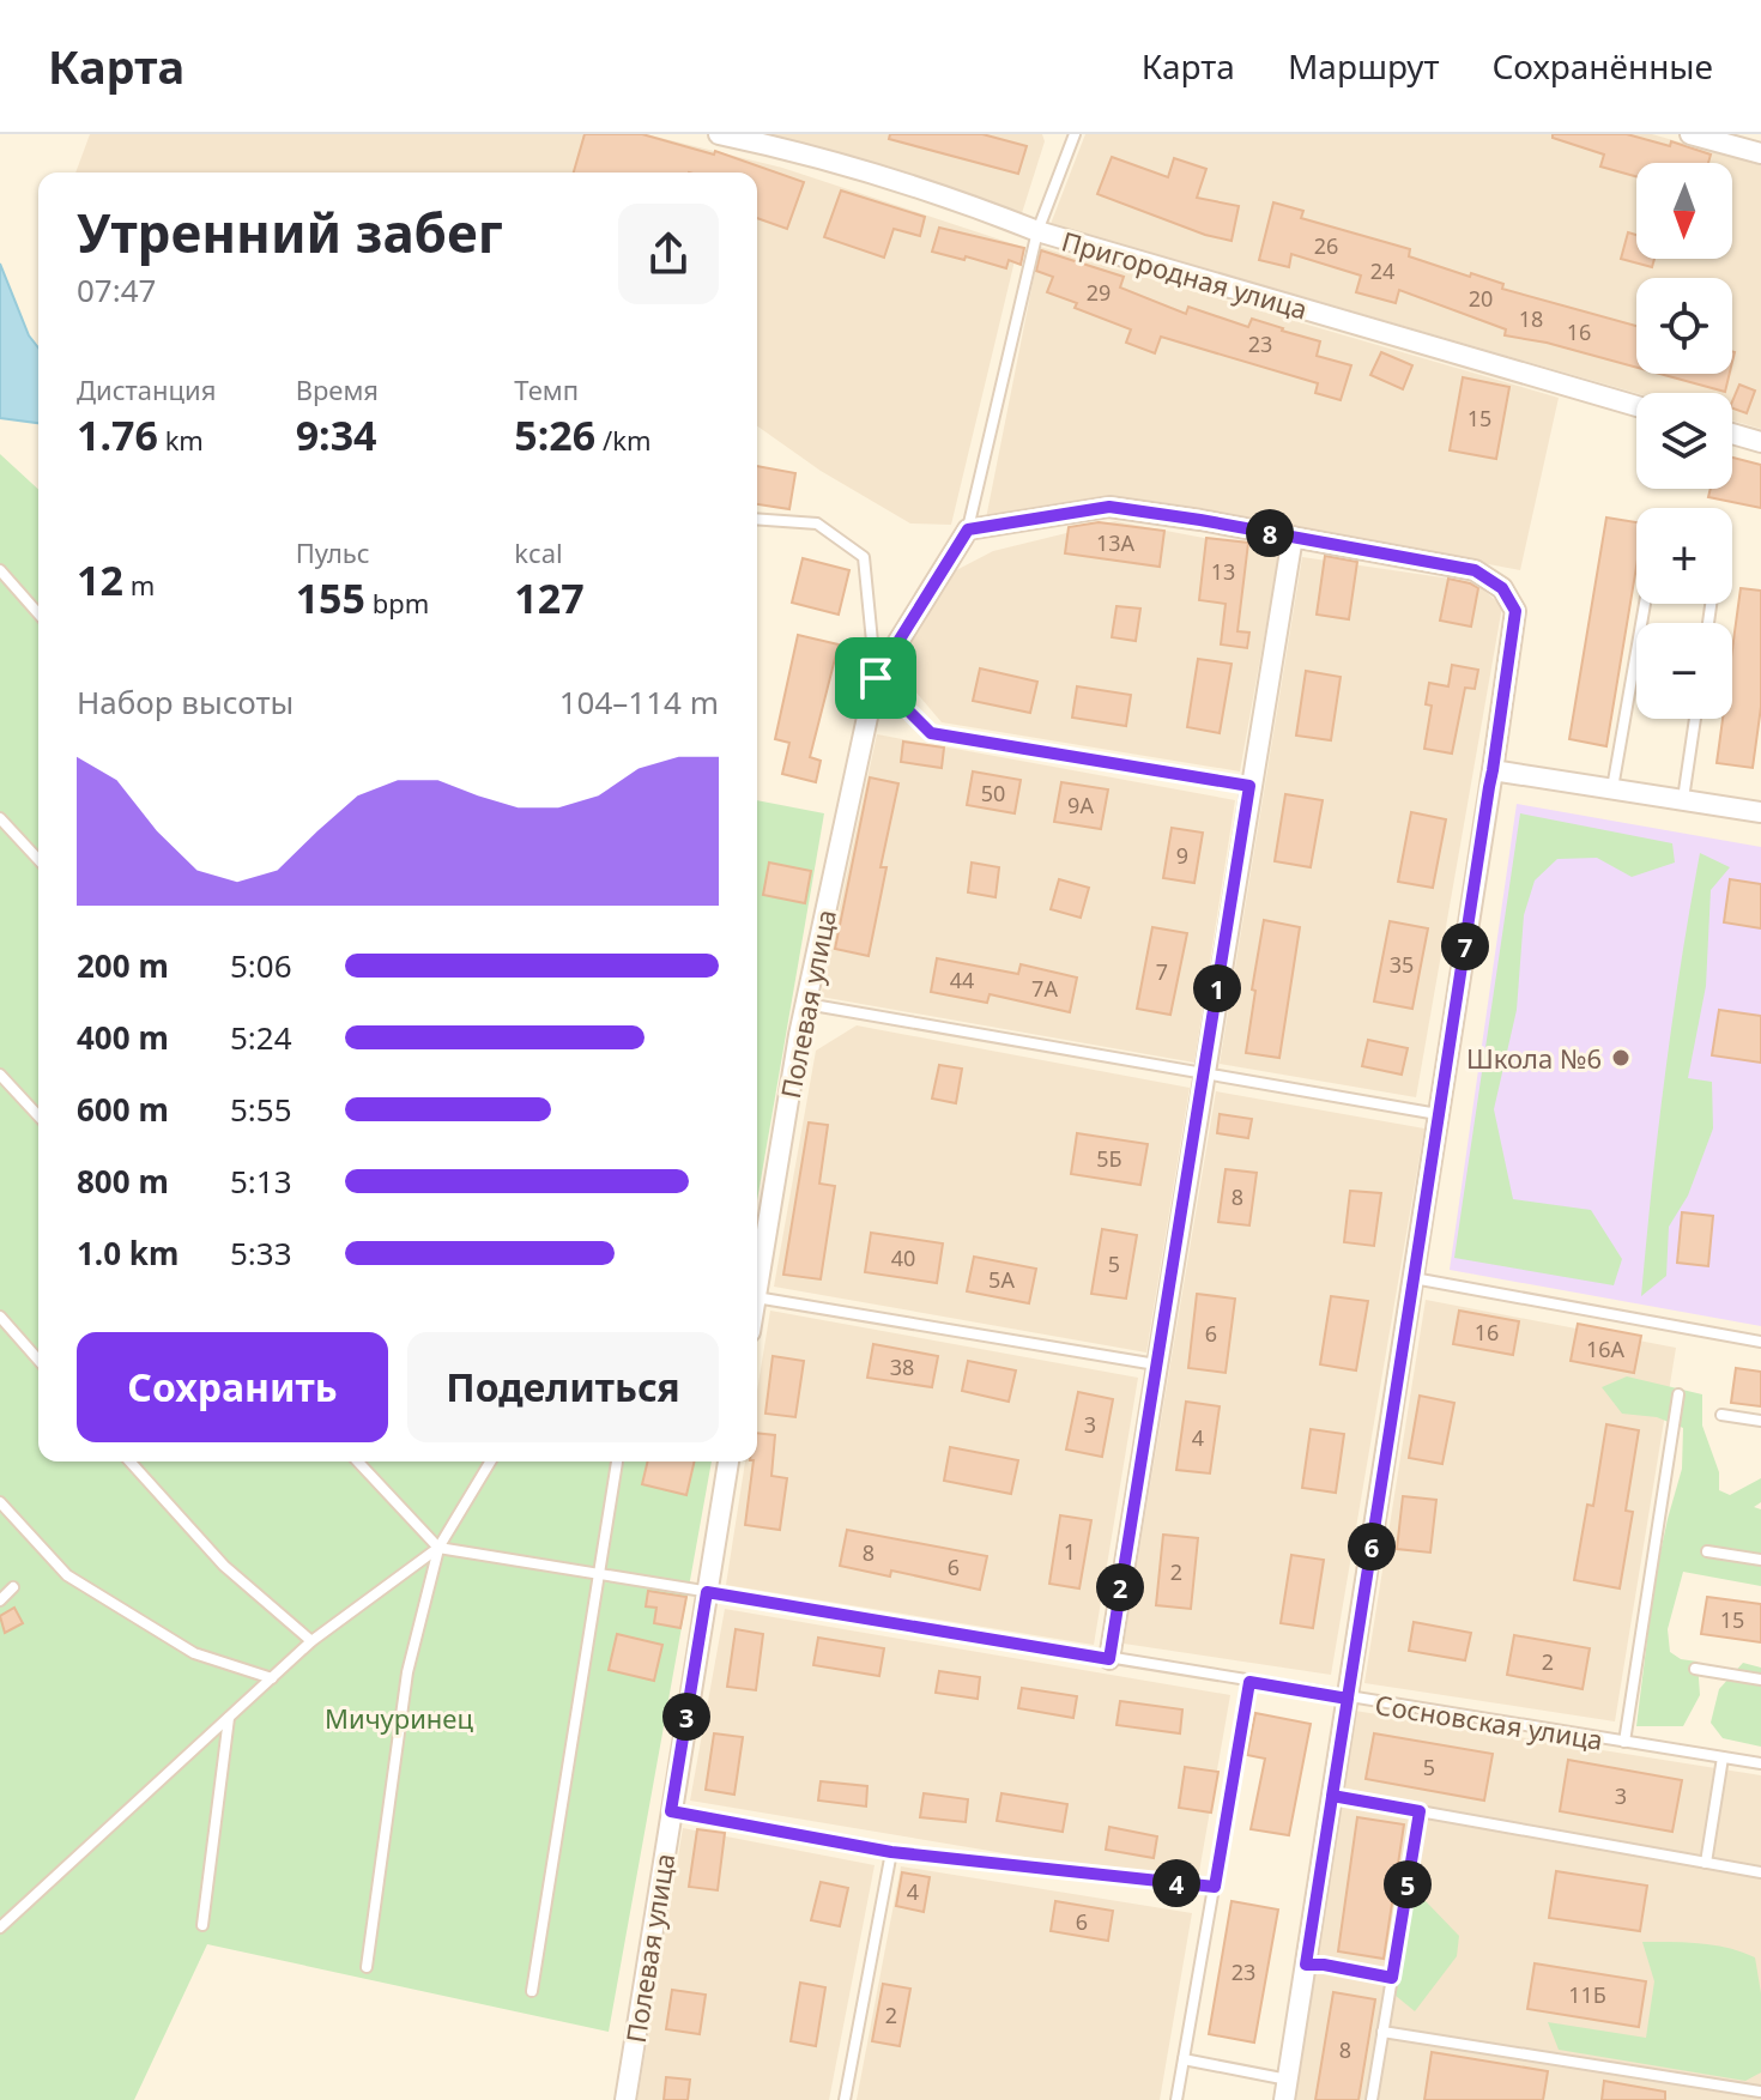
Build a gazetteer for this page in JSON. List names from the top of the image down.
{
  "streets": {
    "street": ["Пригородная улица", "Полевая улица"],
    "lane": ["Сосновская улица"]
  },
  "crossings": [
    ["Полевая улица", "Сосновская улица"]
  ],
  "parks": ["Мичуринец"],
  "places": ["Школа №6"],
  "house_numbers": [
    "26",
    "24",
    "29",
    "20",
    "18",
    "16",
    "23",
    "15",
    "13А",
    "13",
    "50",
    "9А",
    "9",
    "35",
    "7",
    "44",
    "7А",
    "5Б",
    "8",
    "40",
    "5",
    "5А",
    "16",
    "6",
    "16А",
    "38",
    "3",
    "4",
    "1",
    "8",
    "6",
    "2",
    "15",
    "2",
    "5",
    "3",
    "4",
    "6",
    "23",
    "11Б",
    "2",
    "8"
  ],
  "north": "bottom",
  "page": {
    "header": "Карта",
    "nav": ["Карта", "Маршрут", "Сохранённые"],
    "map_buttons": ["+", "−"],
    "heading": ["Утренний забег", "07:47"],
    "stats": [
      ["Дистанция", "1.76 km"],
      ["Время", "9:34"],
      ["Темп", "5:26 /km"],
      ["12 m"],
      ["Пульс", "155 bpm"],
      ["kcal", "127"]
    ],
    "pins": [
      "8",
      "7",
      "1",
      "6",
      "2",
      "3",
      "4",
      "5"
    ],
    "chart": ["Набор высоты", "104–114 m"],
    "list": [
      {
        "name": "200 m",
        "note": "5:06"
      },
      {
        "name": "400 m",
        "note": "5:24"
      },
      {
        "name": "600 m",
        "note": "5:55"
      },
      {
        "name": "800 m",
        "note": "5:13"
      },
      {
        "name": "1.0 km",
        "note": "5:33"
      }
    ],
    "buttons": ["Сохранить", "Поделиться"]
  }
}
